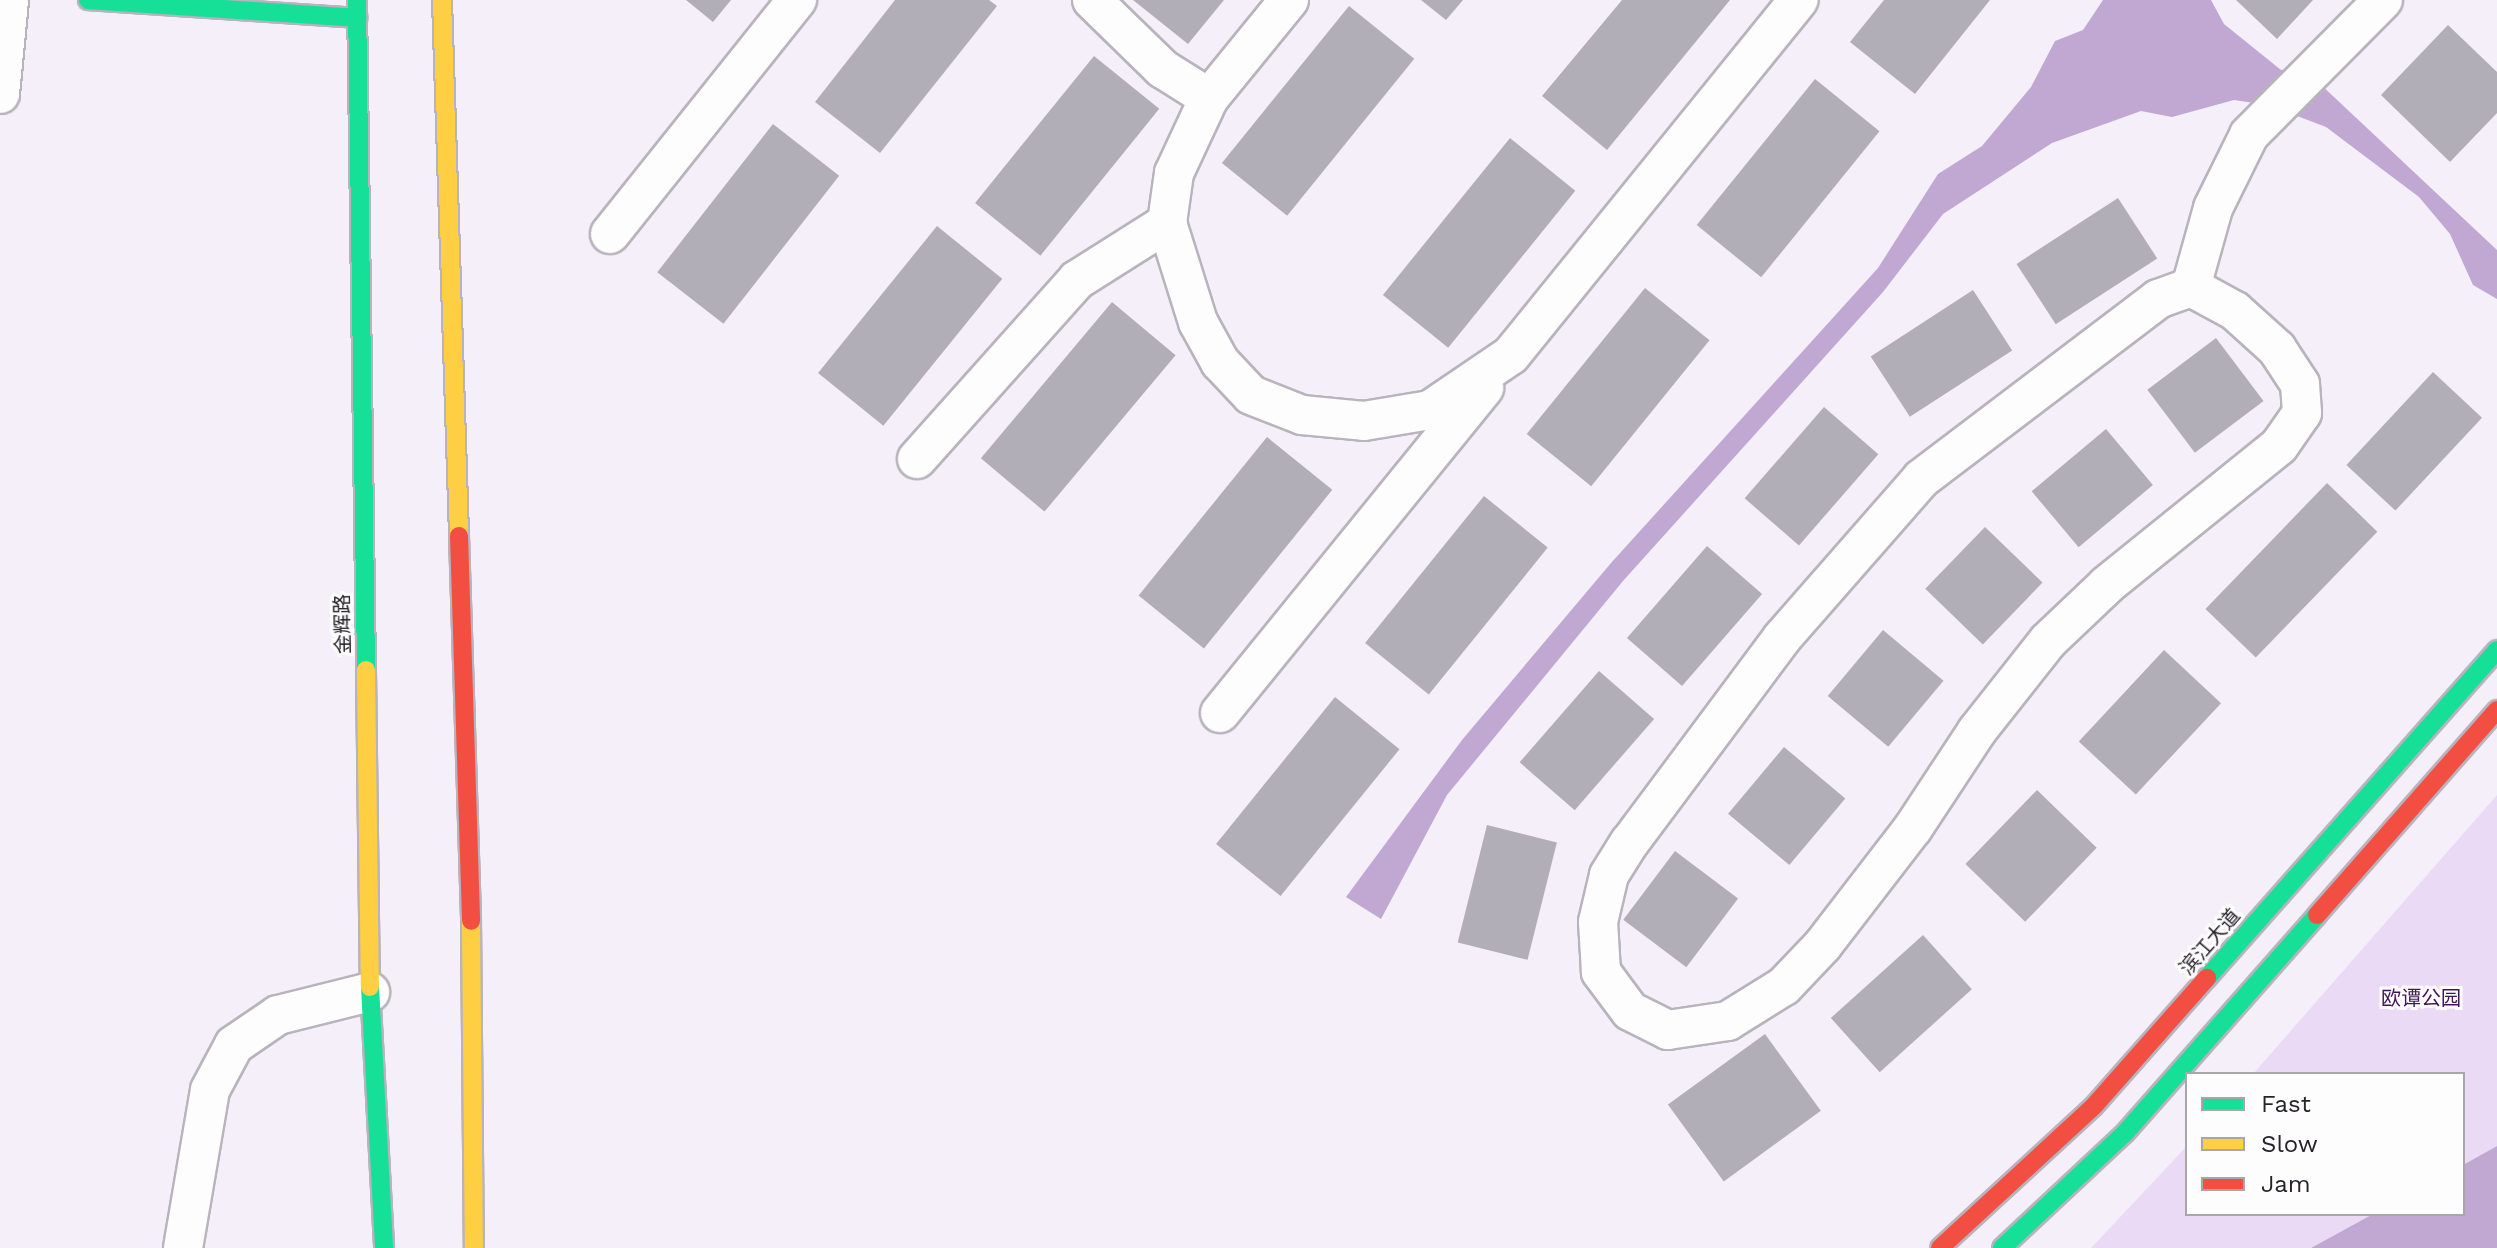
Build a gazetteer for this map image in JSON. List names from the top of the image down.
{
  "streets": {
    "main road": ["金辉路", "滨江大道"]
  },
  "parks": ["欧谭公园"],
  "legend": ["Fast", "Slow", "Jam"]
}
